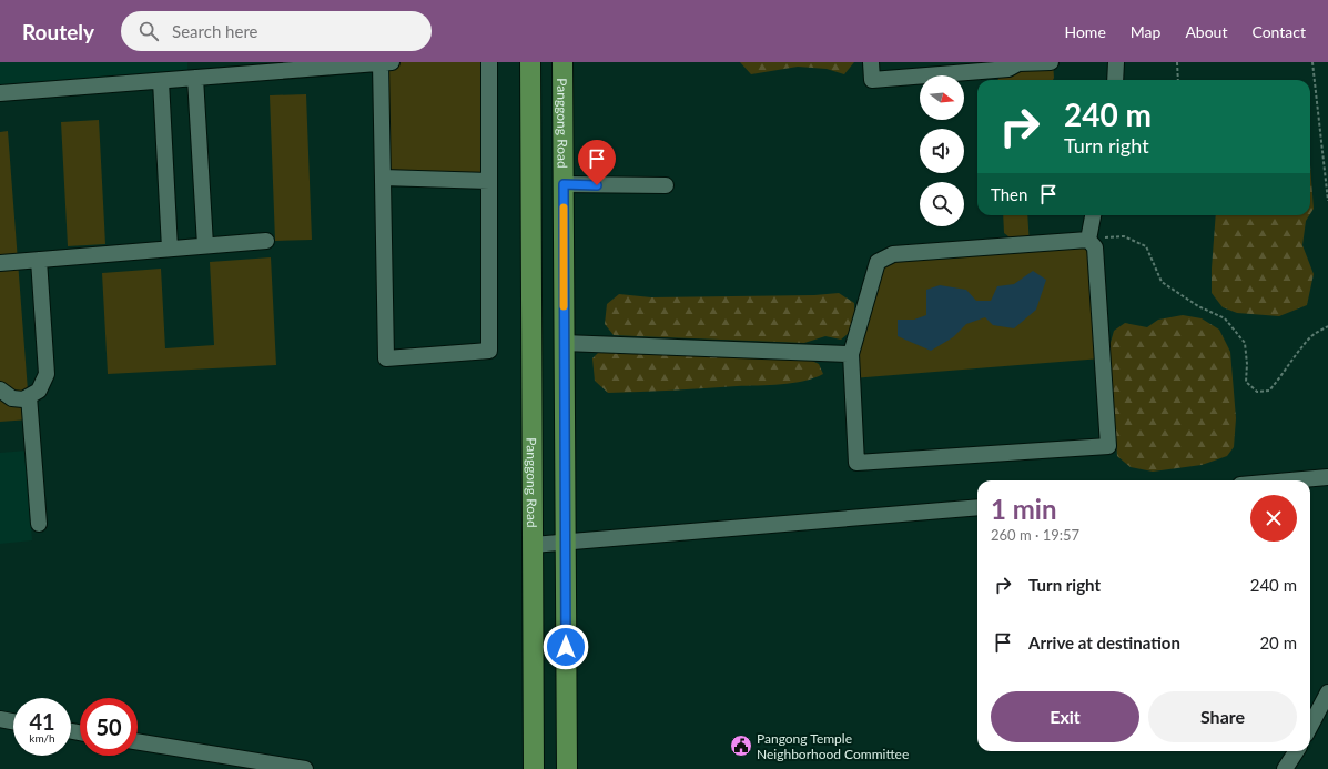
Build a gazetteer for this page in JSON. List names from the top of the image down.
{
  "streets": {
    "main road": ["Panggong Road"]
  },
  "places": {
    "public building": ["Pangong Temple Neighborhood Committee"]
  },
  "north": "right",
  "page": {
    "header": "Routely",
    "search": "Search here",
    "nav": [
      "Home",
      "Map",
      "About",
      "Contact"
    ],
    "turn": ["240 m", "Turn right"],
    "then": "Then",
    "heading": ["1 min", "260 m · 19:57"],
    "list": [
      {
        "name": "Turn right",
        "value": "240 m"
      },
      {
        "name": "Arrive at destination",
        "value": "20 m"
      }
    ],
    "buttons": ["Exit", "Share"],
    "speed": "41 km/h",
    "limit": "50"
  }
}
